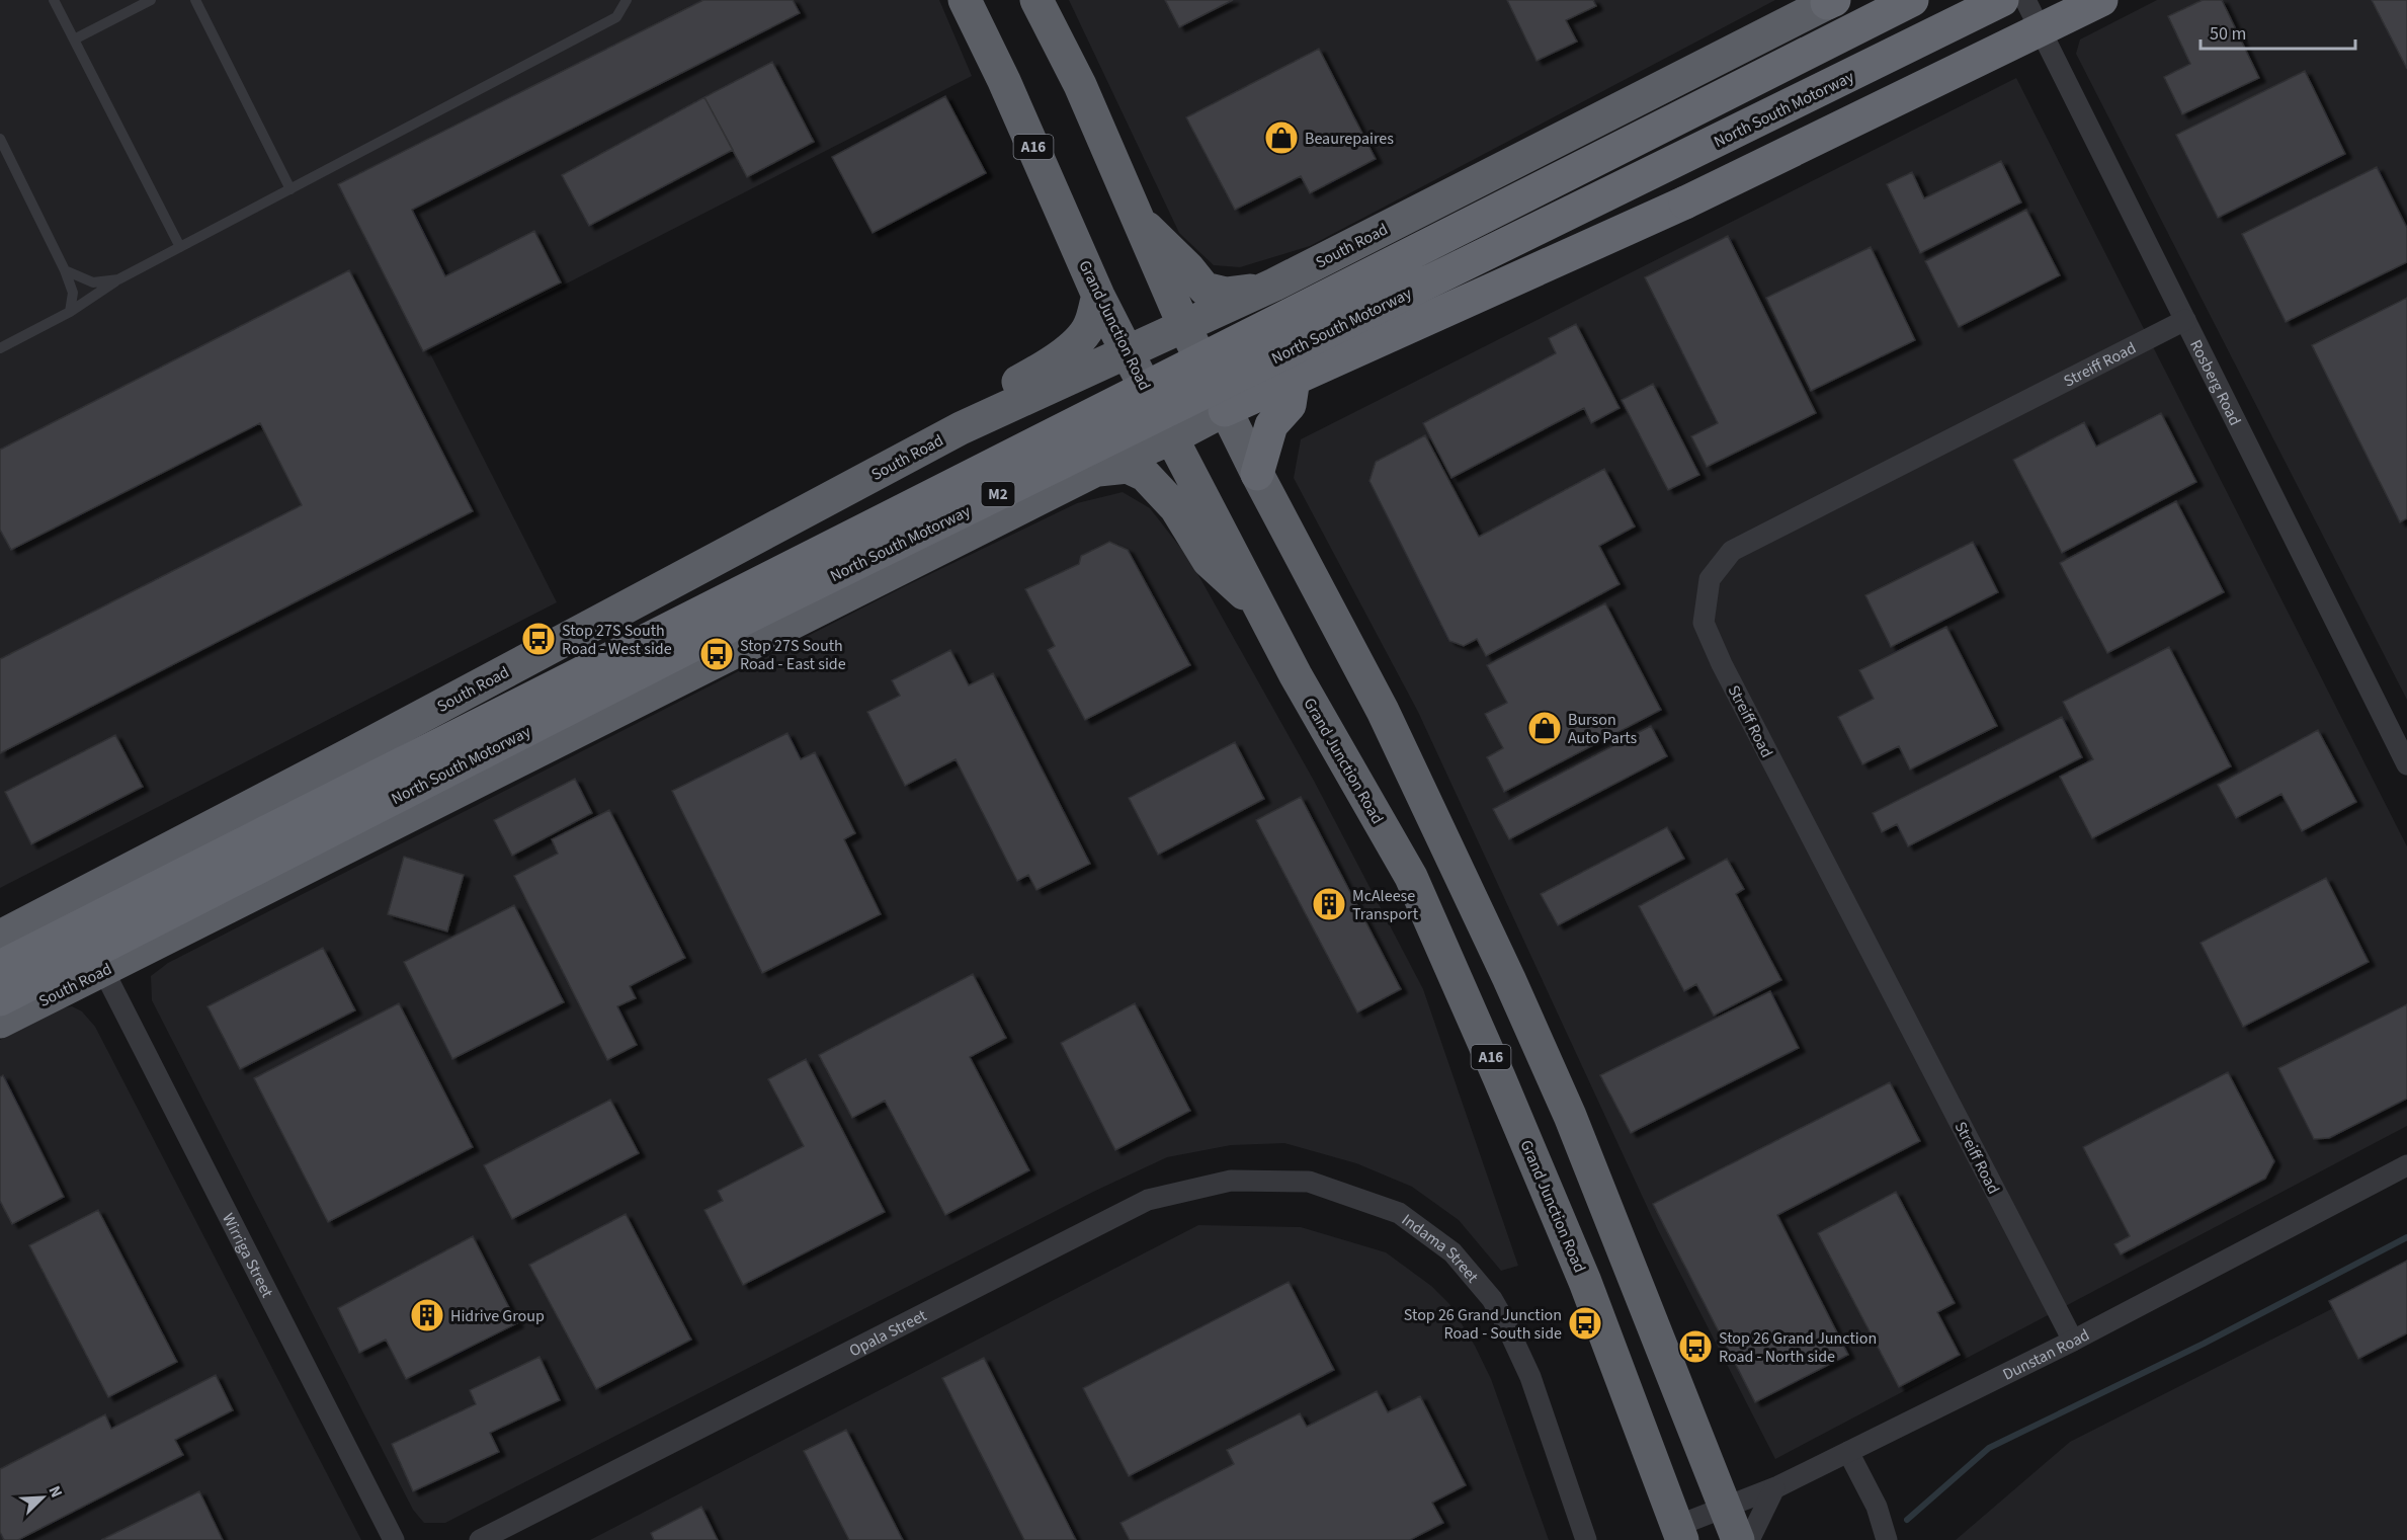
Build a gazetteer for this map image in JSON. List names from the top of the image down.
{
  "streets": {
    "highway": [
      "North South Motorway",
      "A16",
      "South Road",
      "Grand Junction Road",
      "M2"
    ],
    "street": [
      "Streiff Road",
      "Rosberg Road",
      "Indama Street",
      "Wirriga Street",
      "Opala Street",
      "Dunstan Road"
    ]
  },
  "crossings": [
    ["South Road", "Grand Junction Road"],
    ["South Road", "Wirriga Street"],
    ["Grand Junction Road", "Dunstan Road"],
    ["Streiff Road", "Rosberg Road"],
    ["Streiff Road", "Dunstan Road"],
    ["Indama Street", "Opala Street"]
  ],
  "places": {
    "shop": ["Beaurepaires", "Burson Auto Parts"],
    "bus stop": [
      "Stop 27S South Road - West side",
      "Stop 27S South Road - East side",
      "Stop 26 Grand Junction Road - South side",
      "Stop 26 Grand Junction Road - North side"
    ],
    "building": ["McAleese Transport", "Hidrive Group"]
  },
  "scale_bar": "50 m",
  "north": "top right"
}
